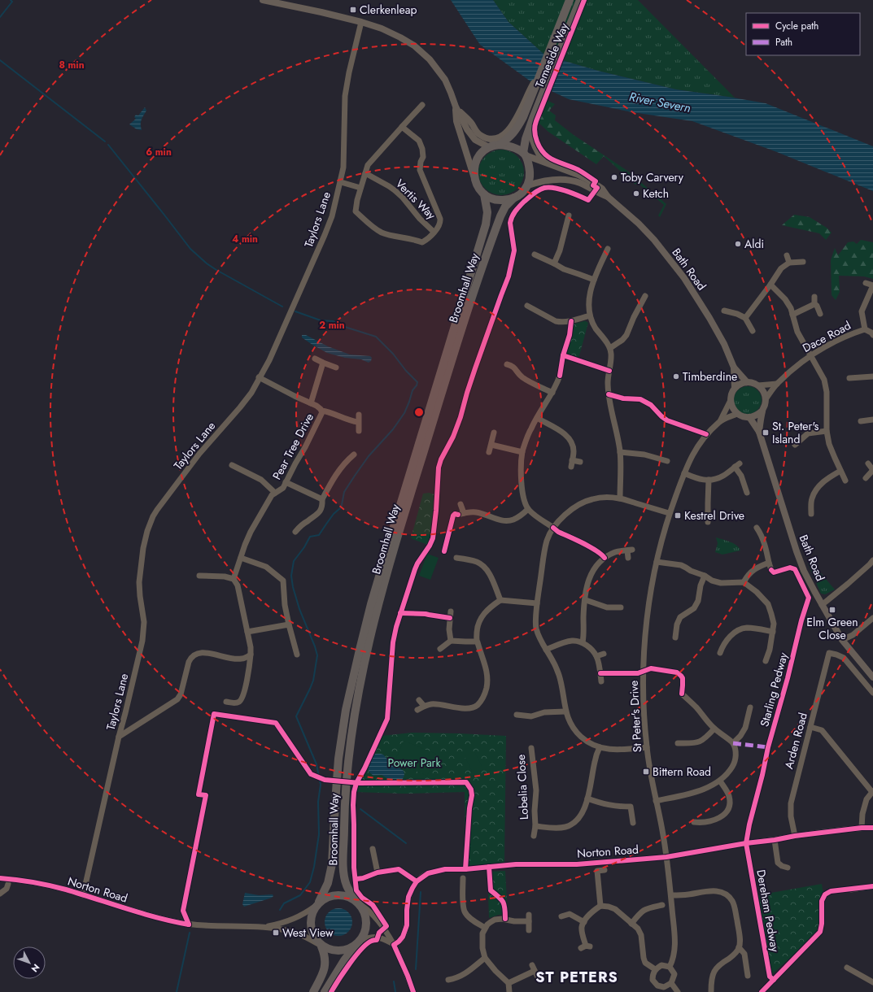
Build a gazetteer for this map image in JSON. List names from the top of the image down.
{
  "streets": {
    "highway": ["Temeside Way", "Broomhall Way"],
    "main road": ["Bath Road"],
    "street": [
      "Vertis Way",
      "Taylors Lane",
      "Dace Road",
      "Pear Tree Drive",
      "St Peter's Drive",
      "Arden Road",
      "Lobelia Close",
      "Norton Road"
    ],
    "cycle path": ["Starling Pedway"]
  },
  "crossings": [
    ["Temeside Way", "Bath Road"],
    ["Temeside Way", "Broomhall Way"],
    ["Taylors Lane", "Pear Tree Drive"],
    ["Taylors Lane", "Norton Road"],
    ["Bath Road", "Broomhall Way"],
    ["Bath Road", "Dace Road"],
    ["Bath Road", "St Peter's Drive"],
    ["Broomhall Way", "Norton Road"],
    ["Dace Road", "St Peter's Drive"]
  ],
  "districts": ["ST PETERS"],
  "water": ["River Severn"],
  "parks": ["Power Park"],
  "places": {
    "transit": [
      "Clerkenleap",
      "St. Peter's Island",
      "Kestrel Drive",
      "Elm Green Close",
      "Bittern Road",
      "West View"
    ],
    "other": [
      "Toby Carvery",
      "Ketch",
      "Aldi",
      "Timberdine"
    ]
  },
  "legend": ["Cycle path", "Path"],
  "north": "bottom right",
  "rings": [
    "8 min",
    "6 min",
    "4 min",
    "2 min"
  ]
}
